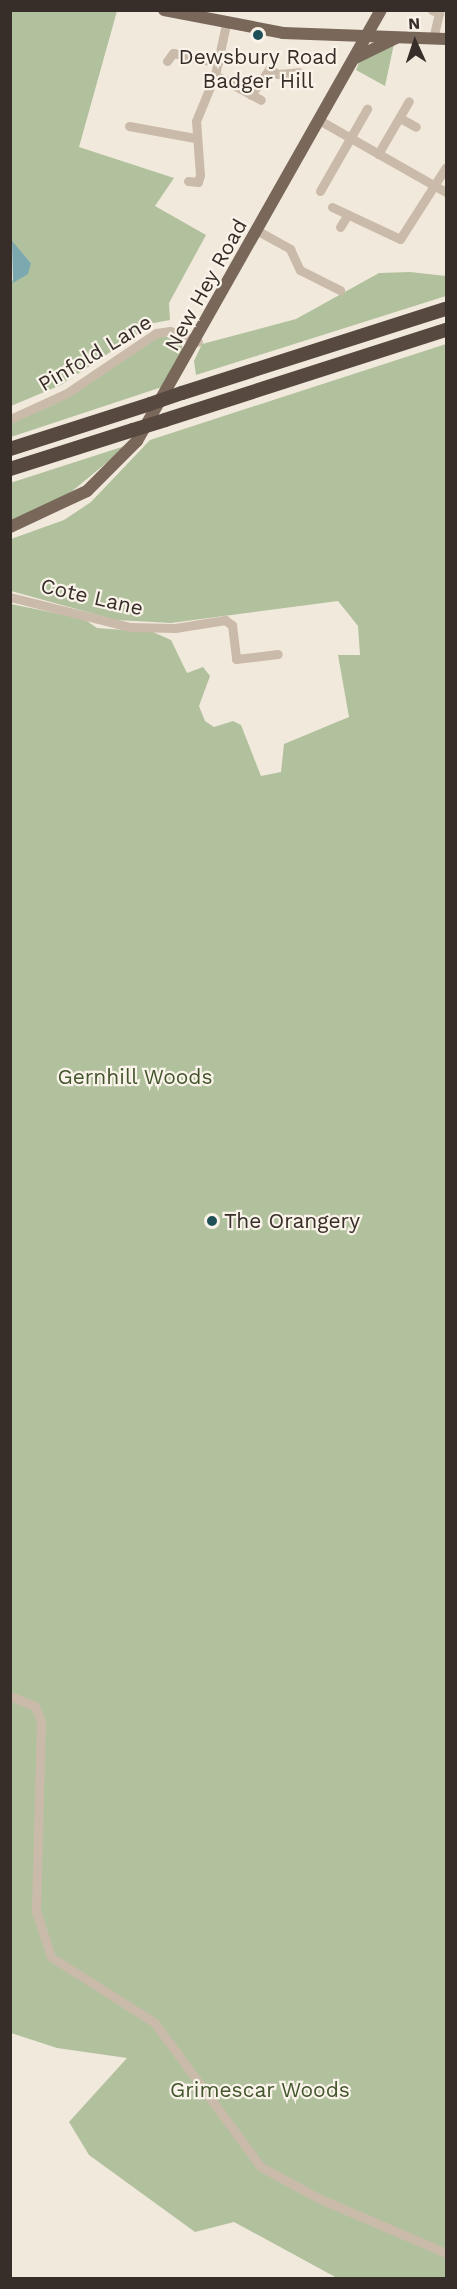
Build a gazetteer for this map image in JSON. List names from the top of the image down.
{
  "streets": {
    "main road": ["New Hey Road"],
    "street": ["Pinfold Lane", "Cote Lane"]
  },
  "crossings": [
    ["New Hey Road", "Pinfold Lane"]
  ],
  "parks": ["Gernhill Woods", "Grimescar Woods"],
  "places": ["Dewsbury Road Badger Hill", "The Orangery"],
  "north": "top"
}
